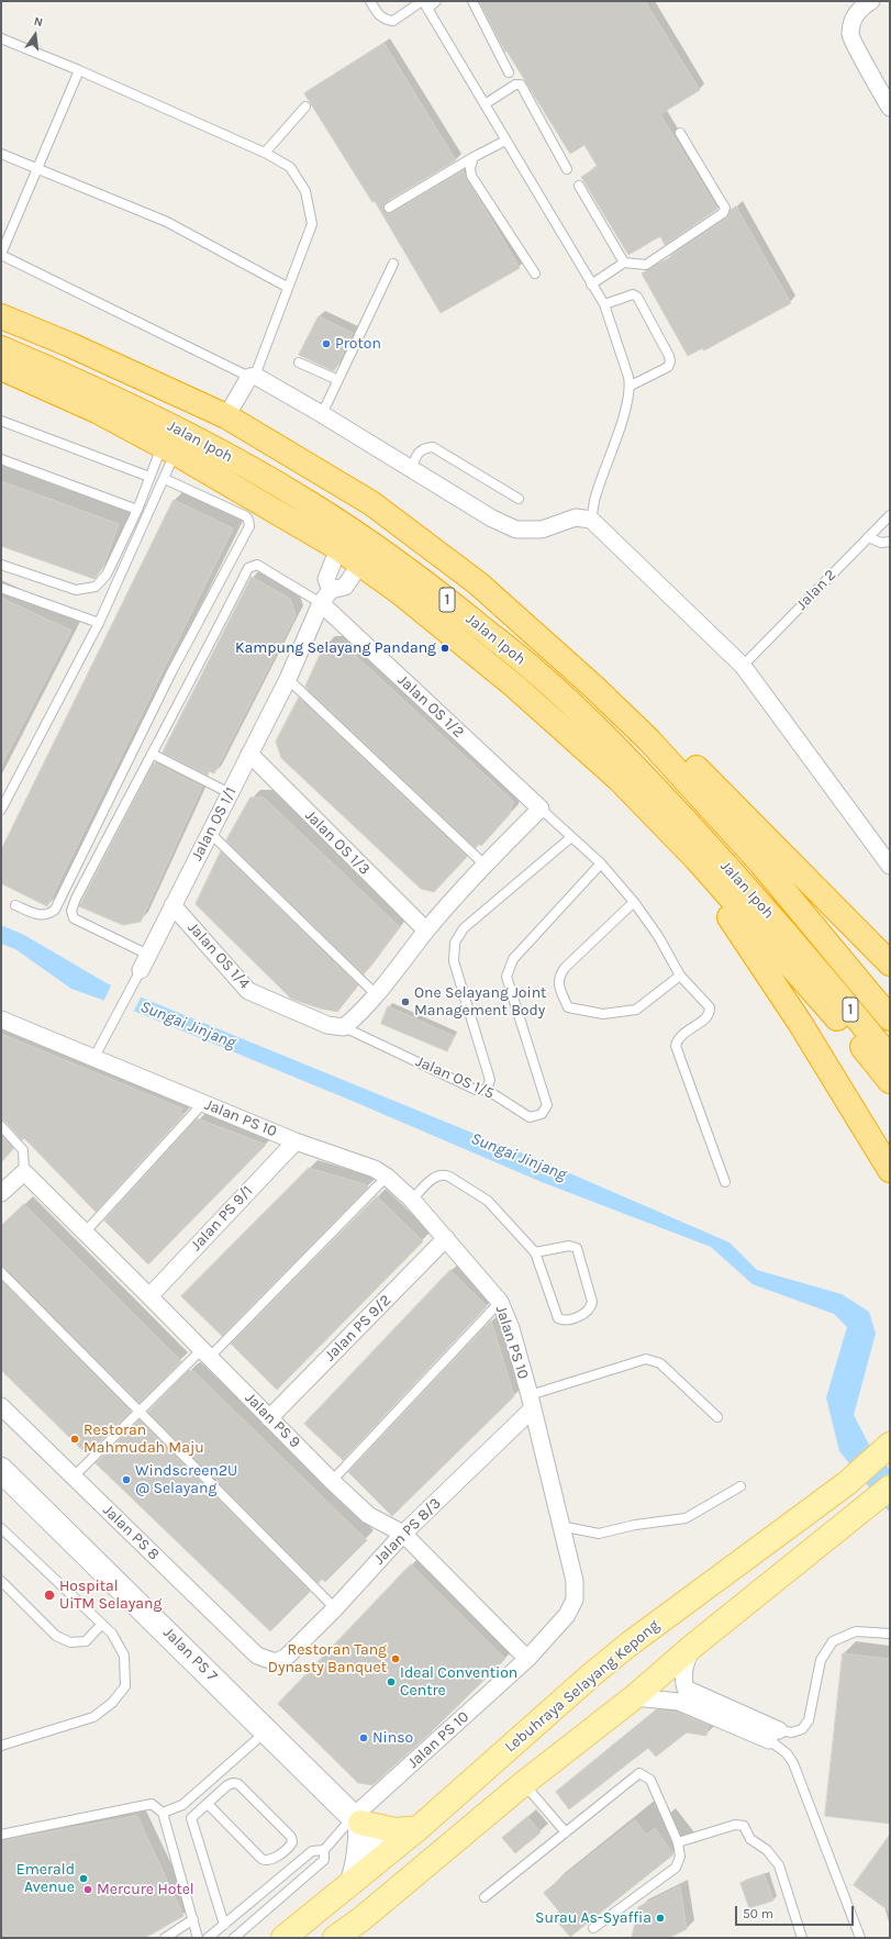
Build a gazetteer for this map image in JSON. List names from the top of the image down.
{
  "streets": {
    "highway": ["Jalan Ipoh", "1"],
    "main road": ["Lebuhraya Selayang Kepong"],
    "street": [
      "Jalan OS 1/2",
      "Jalan OS 1/1",
      "Jalan OS 1/3",
      "Jalan OS 1/4",
      "Jalan PS 10",
      "Jalan PS 9/1",
      "Jalan PS 9/2",
      "Jalan PS 9",
      "Jalan PS 8/3",
      "Jalan PS 8",
      "Jalan PS 7"
    ],
    "lane": ["Jalan 2", "Jalan OS 1/5"]
  },
  "crossings": [
    ["Jalan OS 1/2", "Jalan OS 1/1"],
    ["Jalan OS 1/1", "Jalan OS 1/3"],
    ["Jalan OS 1/1", "Jalan OS 1/4"],
    ["Jalan OS 1/1", "Jalan PS 10"],
    ["Jalan OS 1/4", "Jalan OS 1/5"],
    ["Jalan PS 10", "Jalan PS 9/1"],
    ["Jalan PS 10", "Jalan PS 9/2"],
    ["Jalan PS 10", "Jalan PS 9"],
    ["Jalan PS 10", "Jalan PS 8/3"],
    ["Jalan PS 10", "Jalan PS 7"],
    ["Jalan PS 9/1", "Jalan PS 9"],
    ["Jalan PS 9/2", "Jalan PS 9"],
    ["Jalan PS 9", "Jalan PS 8/3"],
    ["Jalan PS 8/3", "Jalan PS 8"],
    ["Jalan PS 7", "Lebuhraya Selayang Kepong"]
  ],
  "water": ["Sungai Jinjang"],
  "places": [
    "Proton",
    "Kampung Selayang Pandang",
    "One Selayang Joint Management Body",
    "Restoran Mahmudah Maju",
    "Windscreen2U @ Selayang",
    "Hospital UiTM Selayang",
    "Restoran Tang Dynasty Banquet",
    "Ideal Convention Centre",
    "Ninso",
    "Emerald Avenue",
    "Mercure Hotel",
    "Surau As-Syaffia"
  ],
  "scale_bar": "50 m",
  "north": "top"
}
